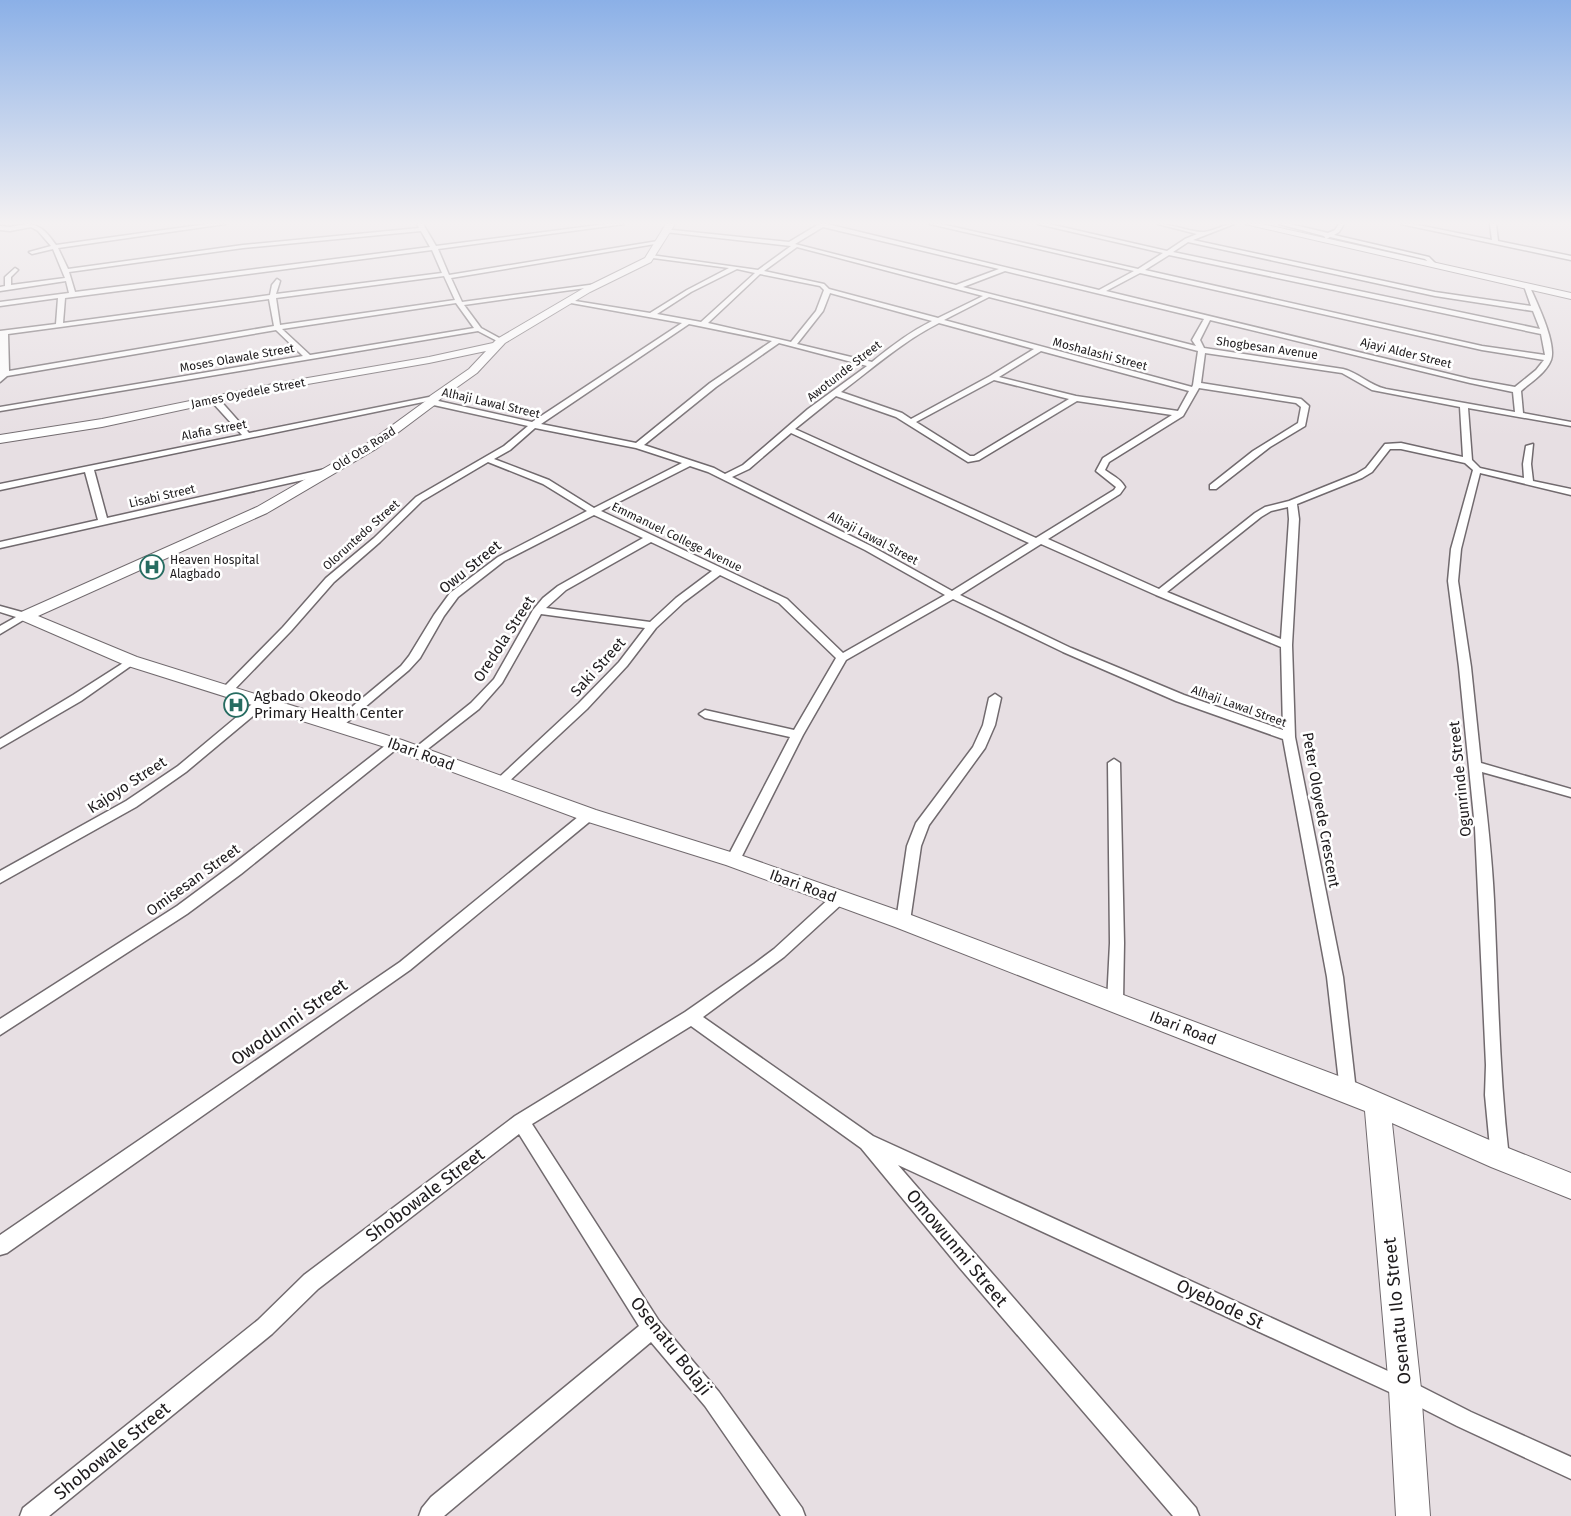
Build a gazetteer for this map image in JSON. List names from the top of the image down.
{
  "streets": {
    "street": [
      "Shogbesan Avenue",
      "Ajayi Alder Street",
      "Moshalashi Street",
      "Moses Olawale Street",
      "Awotunde Street",
      "James Oyedele Street",
      "Alhaji Lawal Street",
      "Alafia Street",
      "Old Ota Road",
      "Lisabi Street",
      "Oloruntedo Street",
      "Emmanuel College Avenue",
      "Owu Street",
      "Oredola Street",
      "Saki Street",
      "Ibari Road",
      "Ogunrinde Street",
      "Kajoyo Street",
      "Peter Oloyede Crescent",
      "Omisesan Street",
      "Owodunni Street",
      "Shobowale Street",
      "Omowunmi Street",
      "Oyebode St",
      "Osenatu Ilo Street",
      "Osenatu Bolaji"
    ]
  },
  "crossings": [
    ["Shogbesan Avenue", "Awotunde Street"],
    ["Shogbesan Avenue", "Ogunrinde Street"],
    ["Moshalashi Street", "Awotunde Street"],
    ["Awotunde Street", "Alhaji Lawal Street"],
    ["James Oyedele Street", "Old Ota Road"],
    ["Alhaji Lawal Street", "Alafia Street"],
    ["Alhaji Lawal Street", "Old Ota Road"],
    ["Alhaji Lawal Street", "Oloruntedo Street"],
    ["Alhaji Lawal Street", "Owu Street"],
    ["Alhaji Lawal Street", "Peter Oloyede Crescent"],
    ["Alafia Street", "Old Ota Road"],
    ["Old Ota Road", "Lisabi Street"],
    ["Old Ota Road", "Ibari Road"],
    ["Oloruntedo Street", "Emmanuel College Avenue"],
    ["Oloruntedo Street", "Ibari Road"],
    ["Emmanuel College Avenue", "Owu Street"],
    ["Emmanuel College Avenue", "Oredola Street"],
    ["Emmanuel College Avenue", "Saki Street"],
    ["Owu Street", "Ibari Road"],
    ["Oredola Street", "Ibari Road"],
    ["Saki Street", "Ibari Road"],
    ["Ibari Road", "Ogunrinde Street"],
    ["Ibari Road", "Kajoyo Street"],
    ["Ibari Road", "Peter Oloyede Crescent"],
    ["Ibari Road", "Omisesan Street"],
    ["Ibari Road", "Owodunni Street"],
    ["Ibari Road", "Shobowale Street"],
    ["Ibari Road", "Osenatu Ilo Street"],
    ["Shobowale Street", "Omowunmi Street"],
    ["Shobowale Street", "Osenatu Bolaji"],
    ["Omowunmi Street", "Oyebode St"],
    ["Oyebode St", "Osenatu Ilo Street"]
  ],
  "places": {
    "hospital": ["Heaven Hospital Alagbado", "Agbado Okeodo Primary Health Center"]
  }
}
